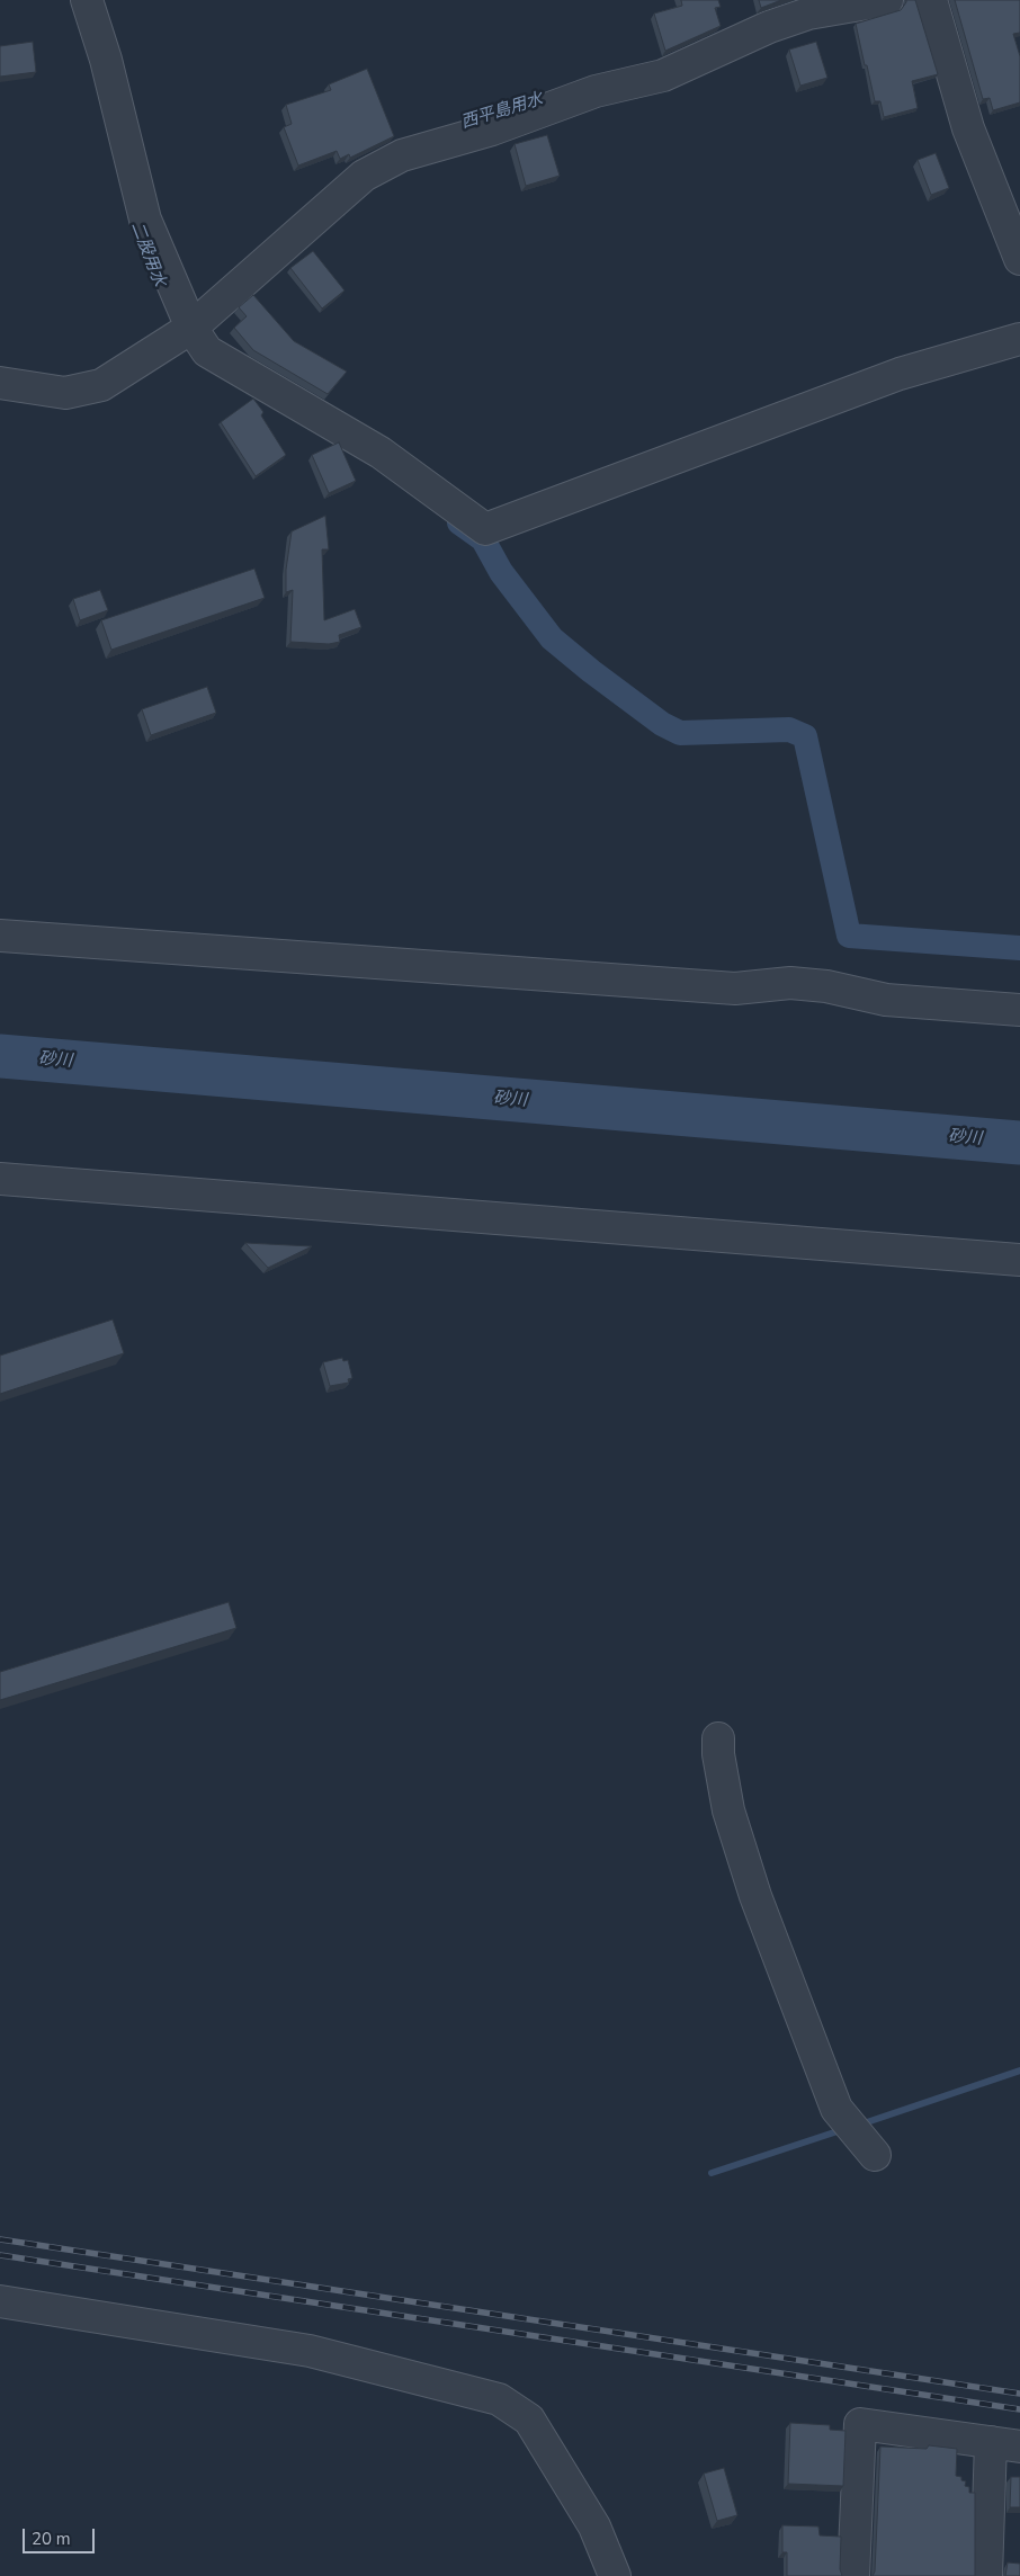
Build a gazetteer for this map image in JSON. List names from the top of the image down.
{
  "water": ["西平島用水", "二股用水", "砂川"],
  "scale_bar": "20 m"
}
